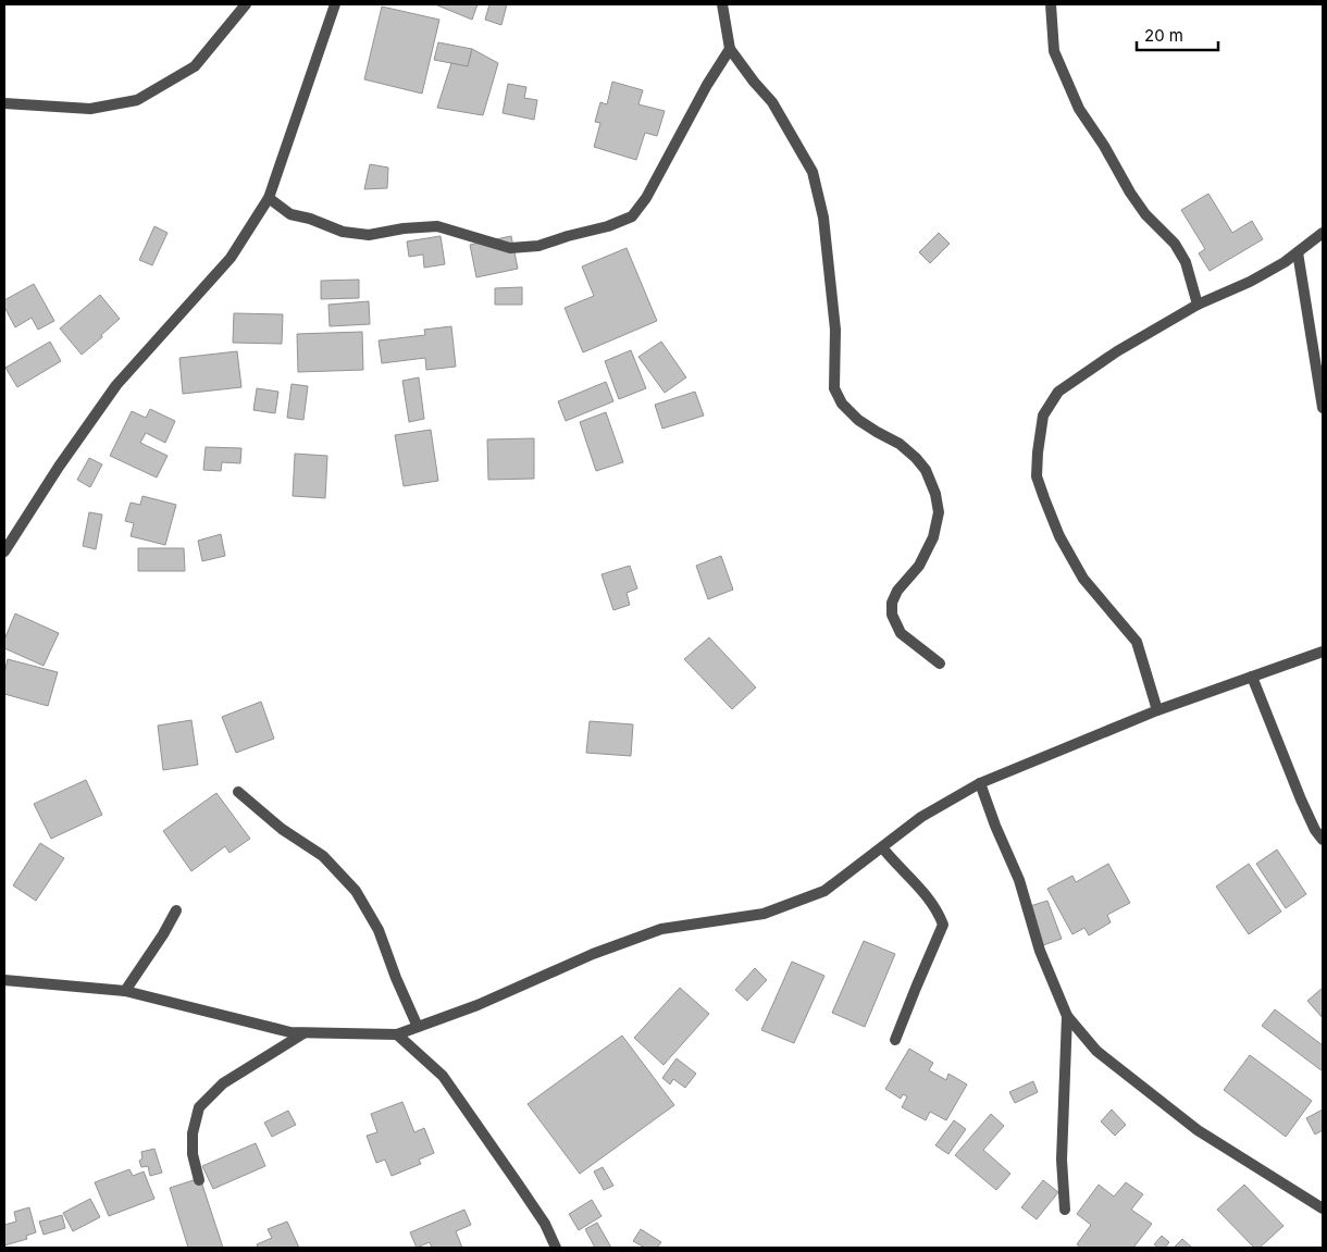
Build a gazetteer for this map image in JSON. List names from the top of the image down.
{
  "scale_bar": "20 m"
}
